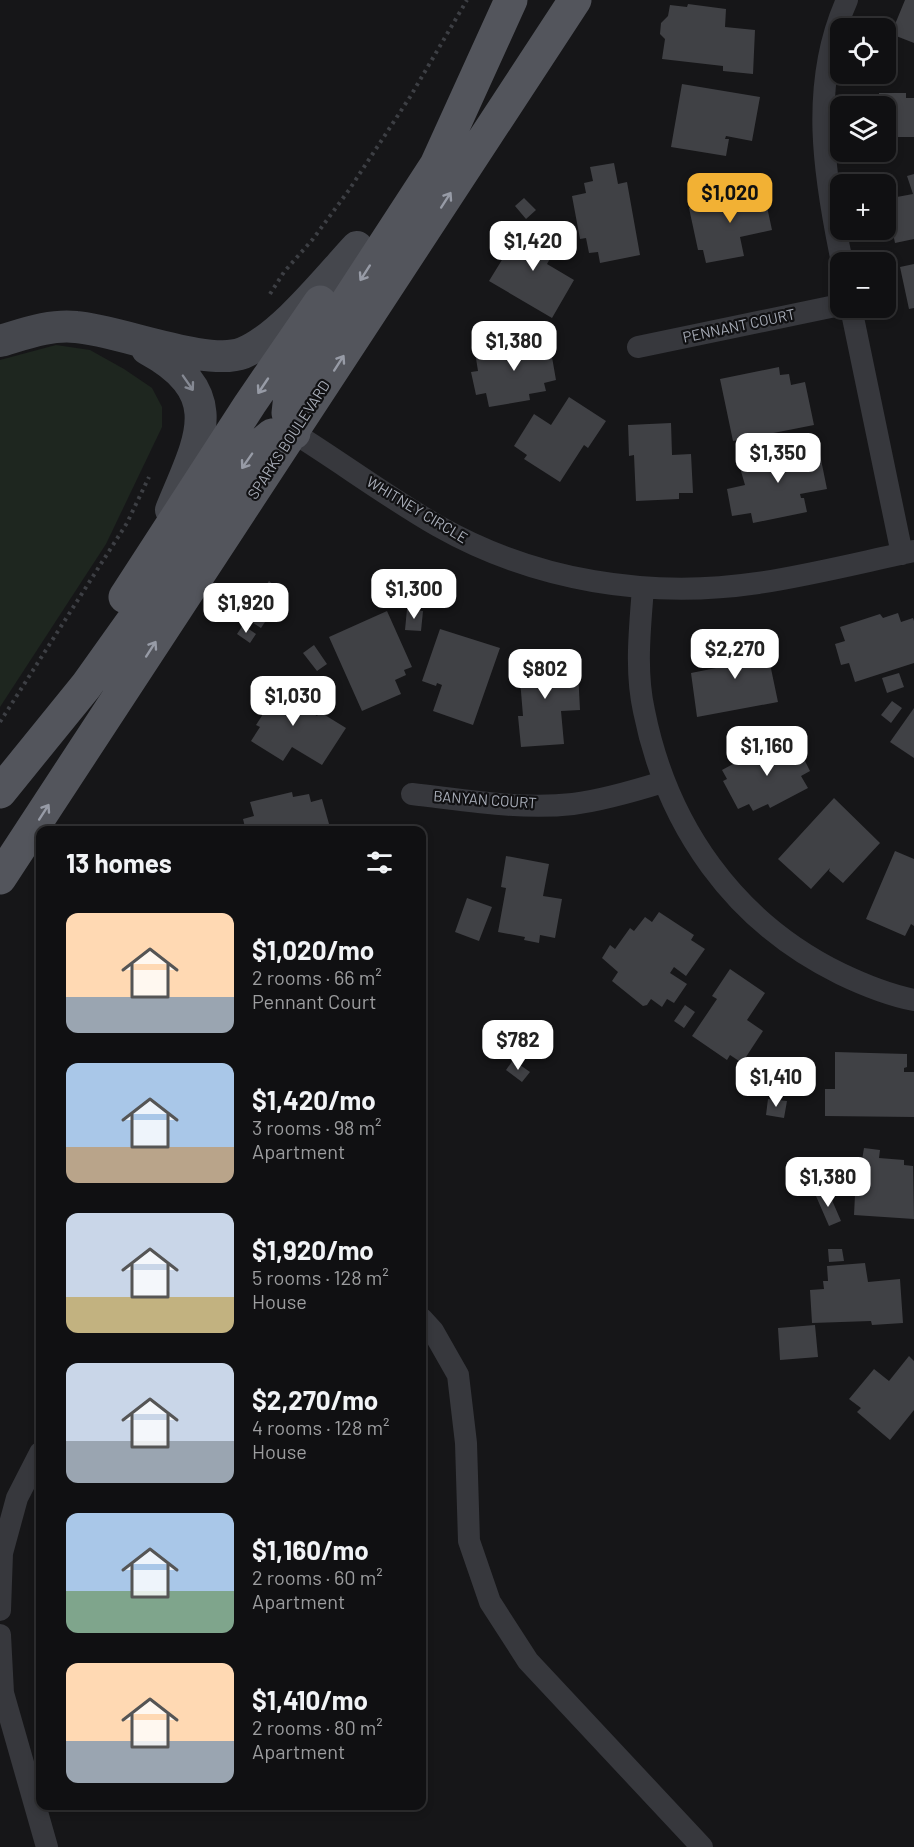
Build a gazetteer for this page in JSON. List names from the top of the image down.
{
  "streets": {
    "main road": ["SPARKS BOULEVARD"],
    "street": ["PENNANT COURT", "WHITNEY CIRCLE", "BANYAN COURT"]
  },
  "crossings": [
    ["SPARKS BOULEVARD", "WHITNEY CIRCLE"]
  ],
  "page": {
    "map_buttons": ["+", "−"],
    "price": [
      "$1,020",
      "$1,420",
      "$1,380",
      "$1,350",
      "$1,300",
      "$1,920",
      "$2,270",
      "$802",
      "$1,030",
      "$1,160",
      "$782",
      "$1,410",
      "$1,380"
    ],
    "heading": "13 homes",
    "list": [
      {
        "name": "$1,020/mo",
        "note": "2 rooms · 66 m² · Pennant Court"
      },
      {
        "name": "$1,420/mo",
        "note": "3 rooms · 98 m² · Apartment"
      },
      {
        "name": "$1,920/mo",
        "note": "5 rooms · 128 m² · House"
      },
      {
        "name": "$2,270/mo",
        "note": "4 rooms · 128 m² · House"
      },
      {
        "name": "$1,160/mo",
        "note": "2 rooms · 60 m² · Apartment"
      },
      {
        "name": "$1,410/mo",
        "note": "2 rooms · 80 m² · Apartment"
      }
    ]
  }
}
